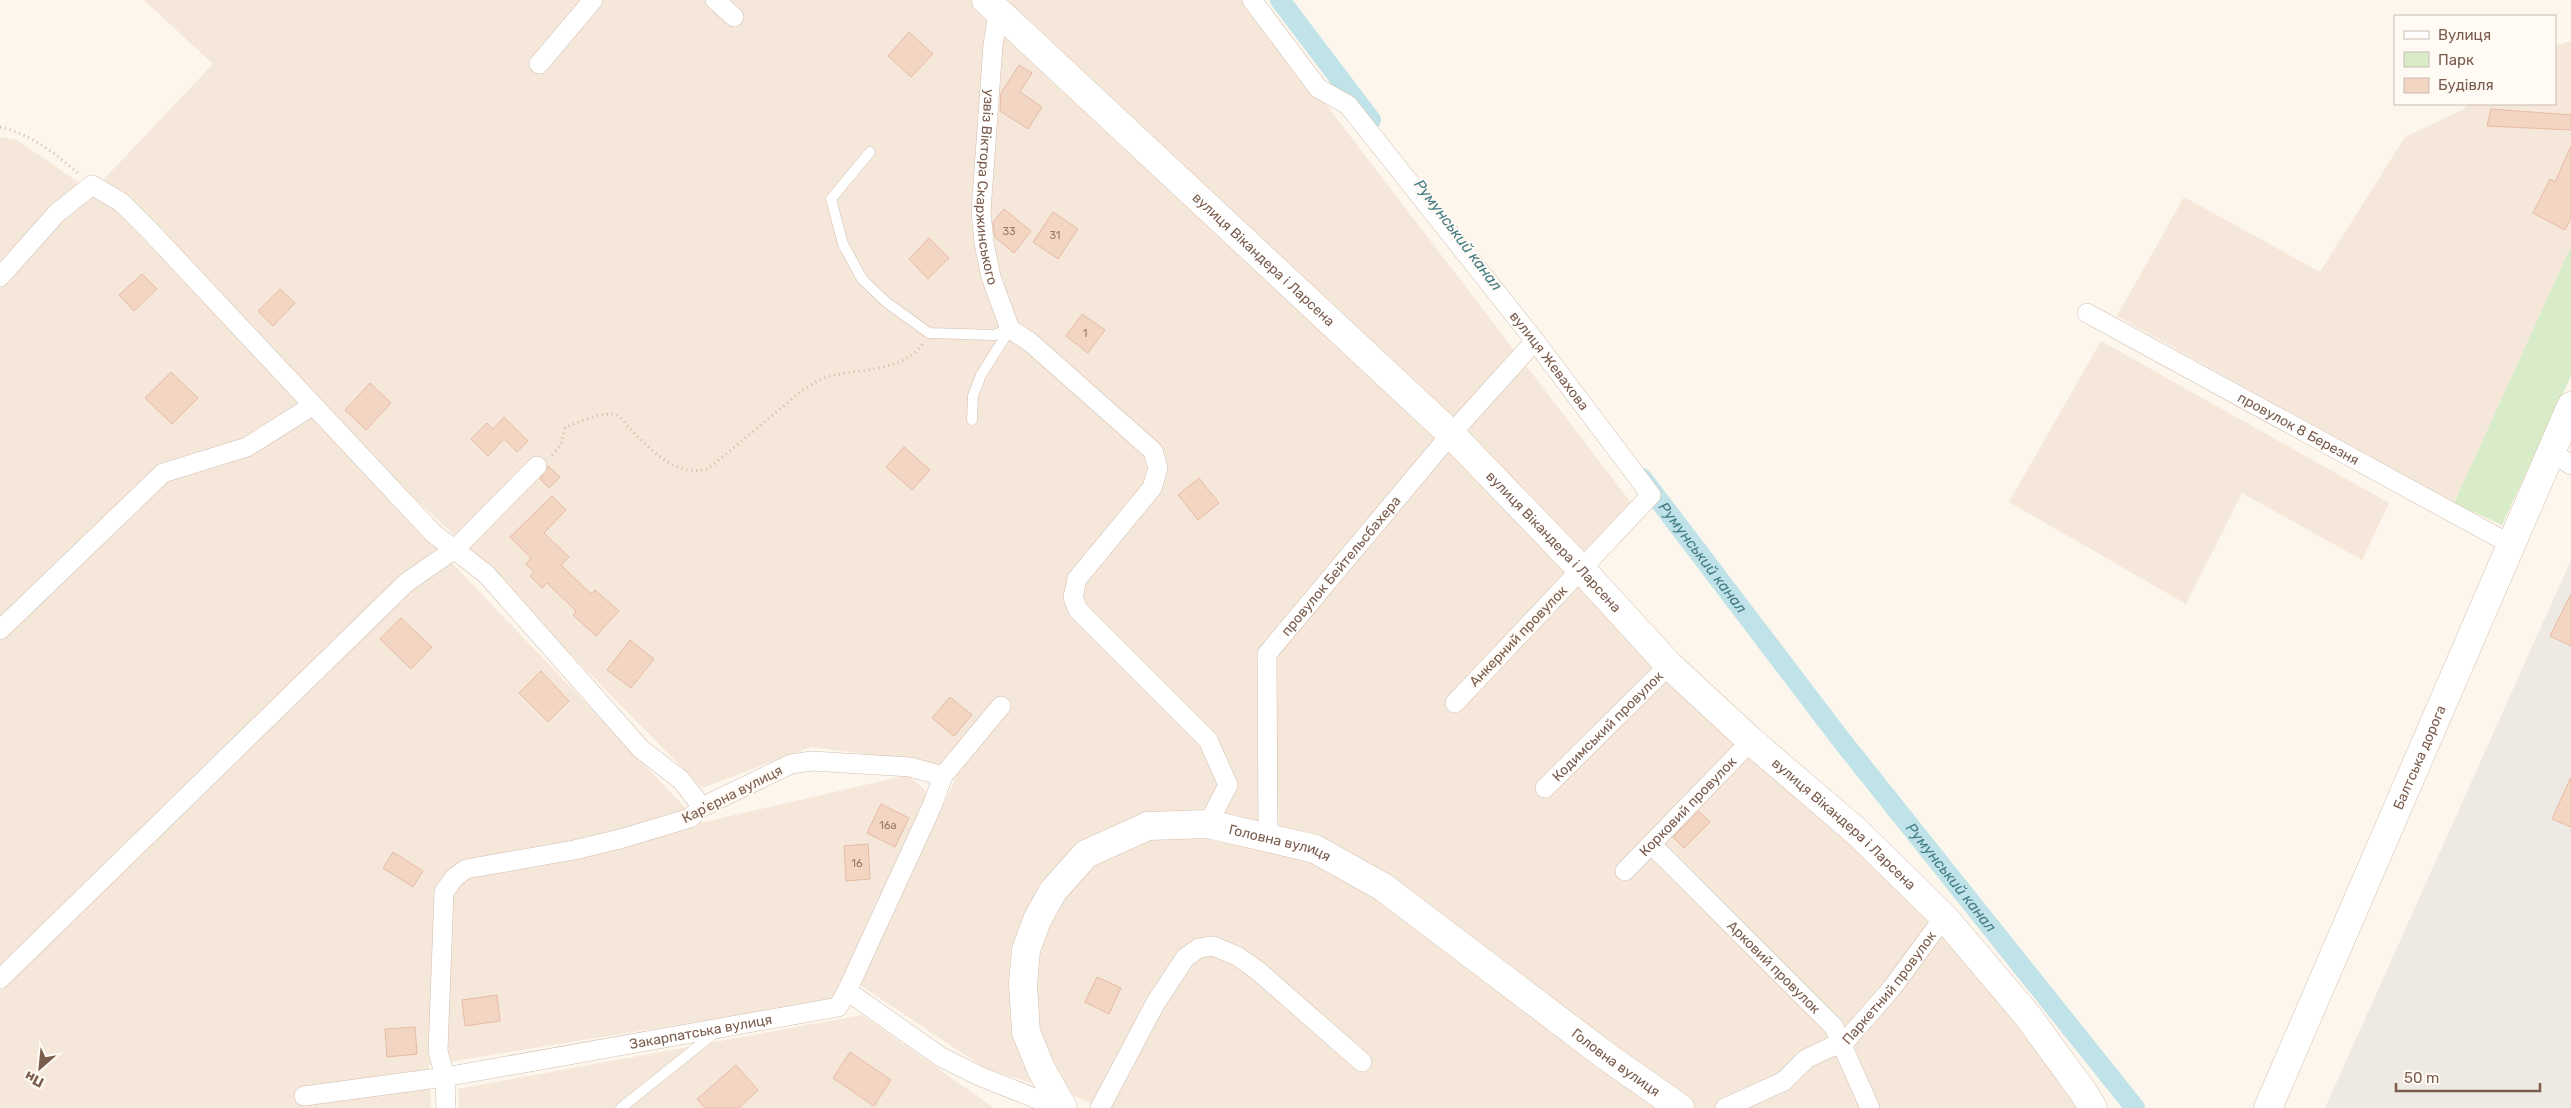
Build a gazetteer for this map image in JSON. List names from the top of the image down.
{
  "streets": {
    "street": [
      "узвіз Віктора Скаржинського",
      "вулиця Вікандера і Ларсена",
      "вулиця Жевахова",
      "провулок 8 Березня",
      "провулок Бейтельсбахера",
      "Анкерний провулок",
      "Кодимський провулок",
      "Балтська дорога",
      "Карʼєрна вулиця",
      "Корковий провулок",
      "Головна вулиця",
      "Арковий провулок",
      "Паркетний провулок",
      "Закарпатська вулиця"
    ]
  },
  "crossings": [
    ["узвіз Віктора Скаржинського", "вулиця Вікандера і Ларсена"],
    ["вулиця Вікандера і Ларсена", "провулок Бейтельсбахера"],
    ["вулиця Вікандера і Ларсена", "Анкерний провулок"],
    ["вулиця Вікандера і Ларсена", "Кодимський провулок"],
    ["вулиця Вікандера і Ларсена", "Корковий провулок"],
    ["вулиця Вікандера і Ларсена", "Паркетний провулок"],
    ["вулиця Жевахова", "провулок Бейтельсбахера"],
    ["вулиця Жевахова", "Анкерний провулок"],
    ["провулок 8 Березня", "Балтська дорога"],
    ["провулок Бейтельсбахера", "Головна вулиця"],
    ["Карʼєрна вулиця", "Закарпатська вулиця"],
    ["Корковий провулок", "Арковий провулок"],
    ["Арковий провулок", "Паркетний провулок"]
  ],
  "water": ["Румунський канал"],
  "house_numbers": [
    "33",
    "31",
    "1",
    "16а",
    "16"
  ],
  "legend": ["Вулиця", "Парк", "Будівля"],
  "scale_bar": "50 m",
  "north": "bottom left"
}
